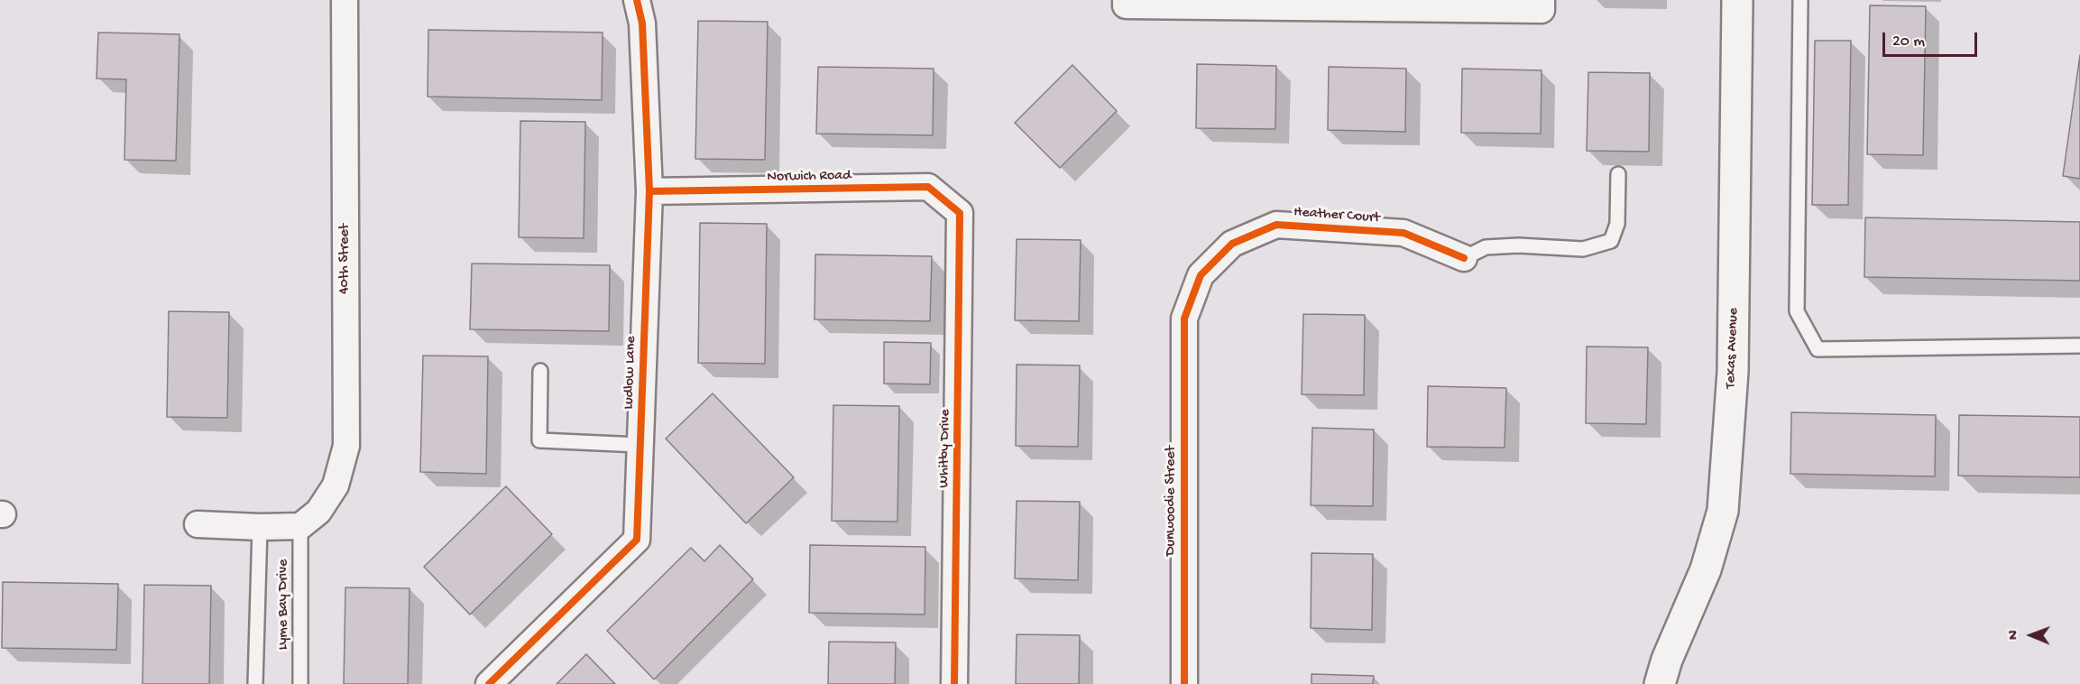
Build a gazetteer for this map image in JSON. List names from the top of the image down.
{
  "streets": {
    "street": [
      "Norwich Road",
      "Heather Court",
      "40th Street",
      "Texas Avenue",
      "Ludlow Lane",
      "Whitby Drive",
      "Dunwoodie Street"
    ],
    "lane": ["Lyme Bay Drive"]
  },
  "crossings": [
    ["Norwich Road", "Ludlow Lane"],
    ["Norwich Road", "Whitby Drive"],
    ["Heather Court", "Dunwoodie Street"],
    ["40th Street", "Lyme Bay Drive"]
  ],
  "scale_bar": "20 m",
  "north": "left"
}
